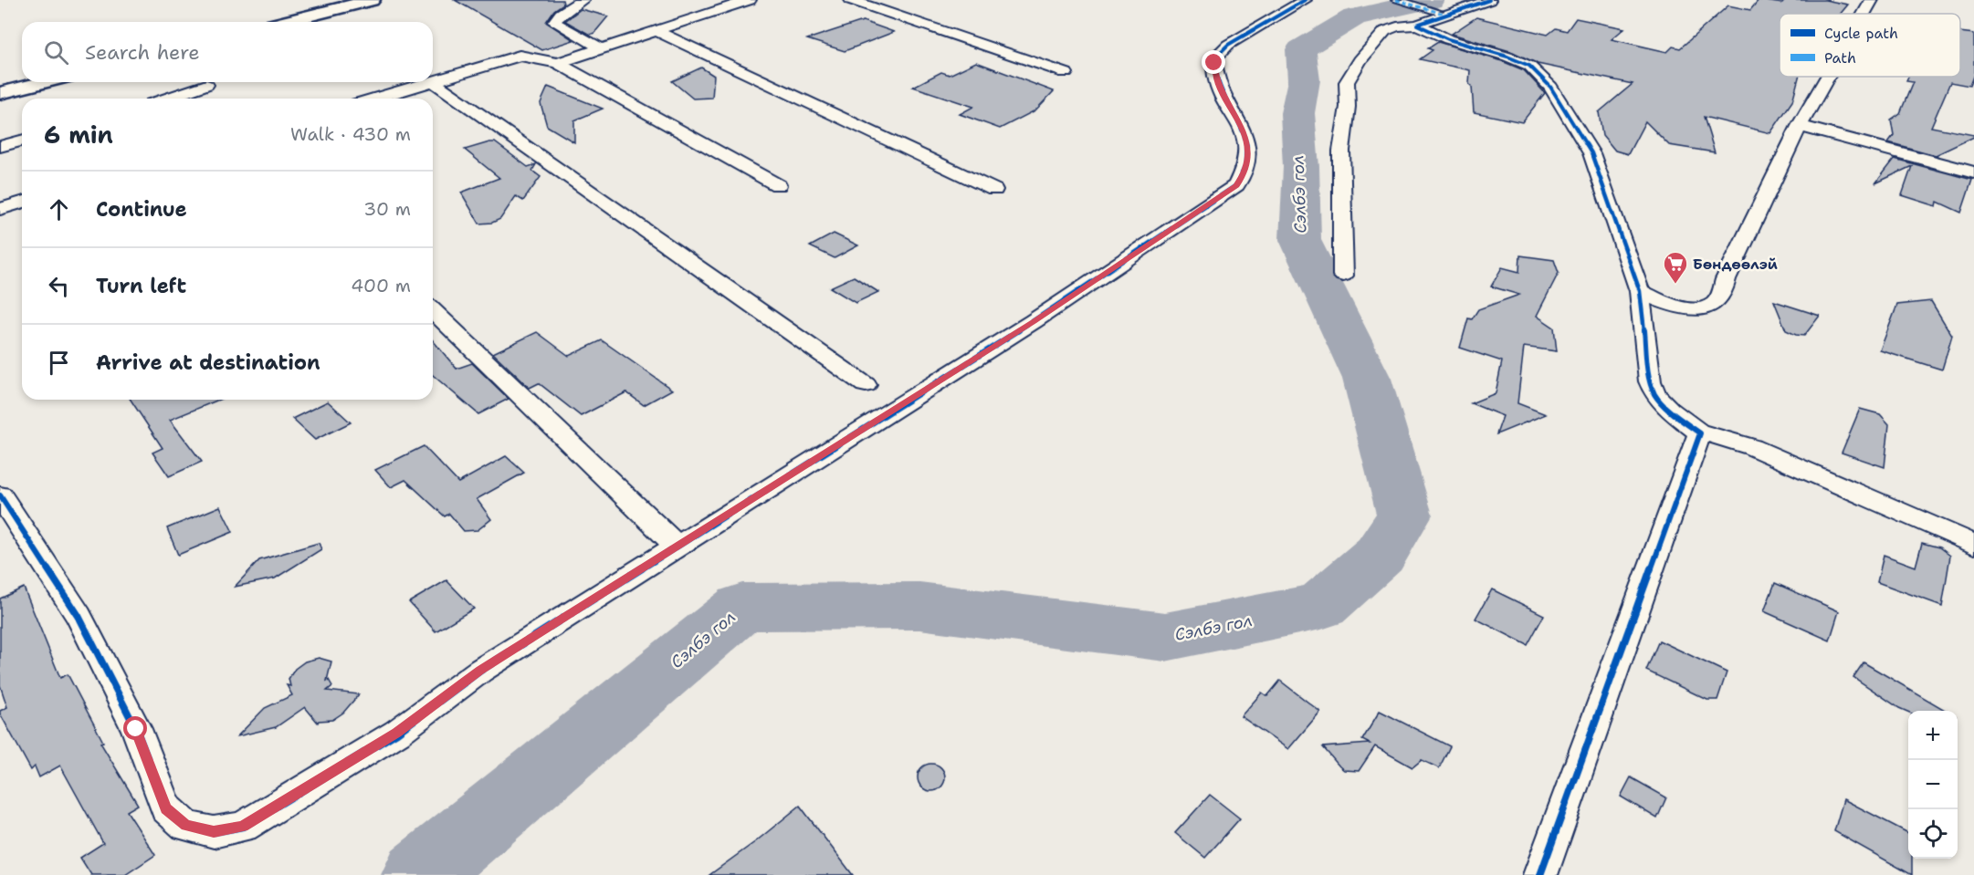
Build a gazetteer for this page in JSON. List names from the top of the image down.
{
  "water": ["Сэлбэ гол"],
  "places": {
    "supermarket": ["Бөндөөлэй"]
  },
  "legend": ["Cycle path", "Path"],
  "page": {
    "search": "Search here",
    "heading": ["6 min", "Walk · 430 m"],
    "list": [
      ["Continue", "30 m"],
      ["Turn left", "400 m"],
      "Arrive at destination"
    ],
    "map_buttons": ["+", "−"]
  }
}
